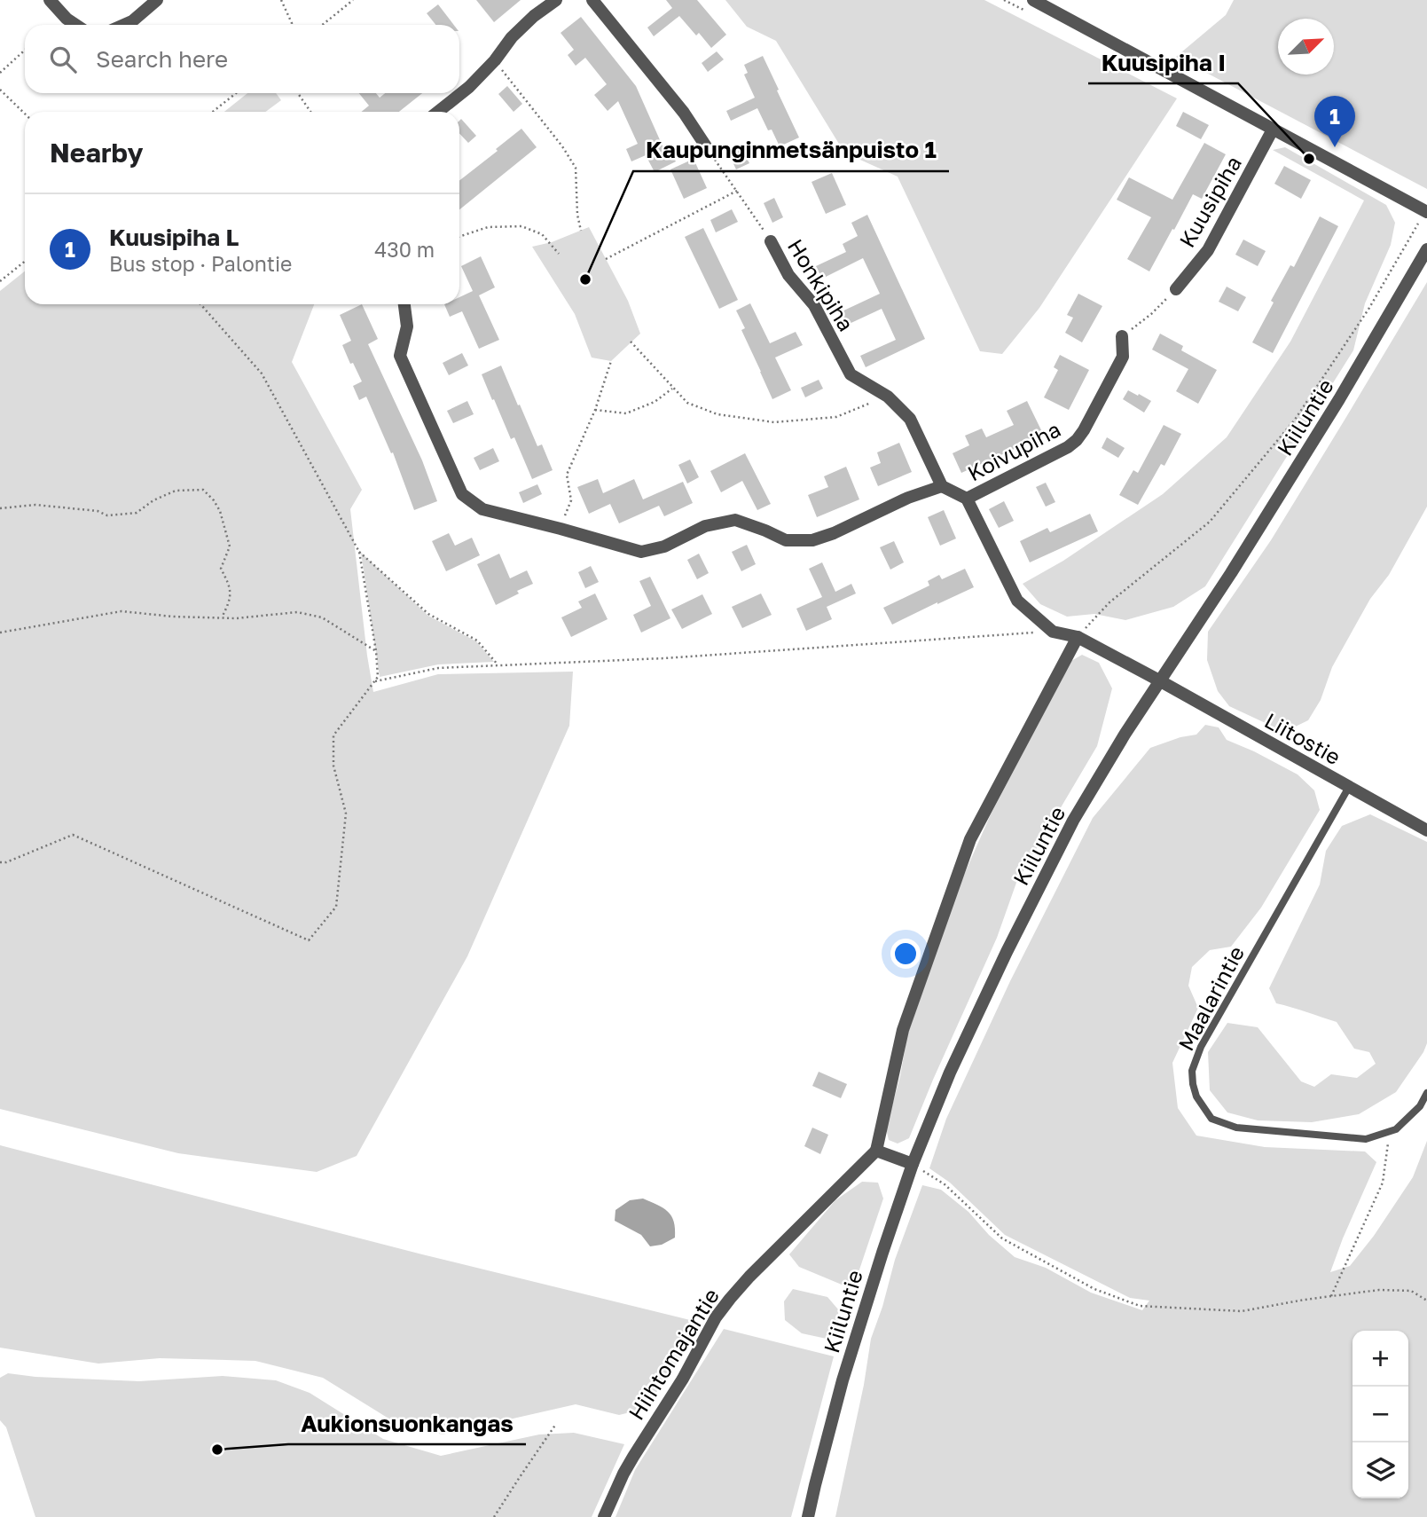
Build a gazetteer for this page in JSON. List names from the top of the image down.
{
  "streets": {
    "street": [
      "Kuusipiha",
      "Honkipiha",
      "Kiiluntie",
      "Koivupiha",
      "Liitostie",
      "Hiihtomajantie"
    ],
    "lane": ["Maalarintie"]
  },
  "crossings": [
    ["Kiiluntie", "Liitostie"],
    ["Liitostie", "Maalarintie"]
  ],
  "places": ["Kuusipiha I", "Kaupunginmetsänpuisto 1", "Aukionsuonkangas"],
  "north": "top right",
  "page": {
    "search": "Search here",
    "pins": "1",
    "heading": "Nearby",
    "list": [
      {
        "mark": "1",
        "name": "Kuusipiha L",
        "note": "Bus stop · Palontie",
        "value": "430 m"
      }
    ],
    "map_buttons": ["+", "−"]
  }
}
